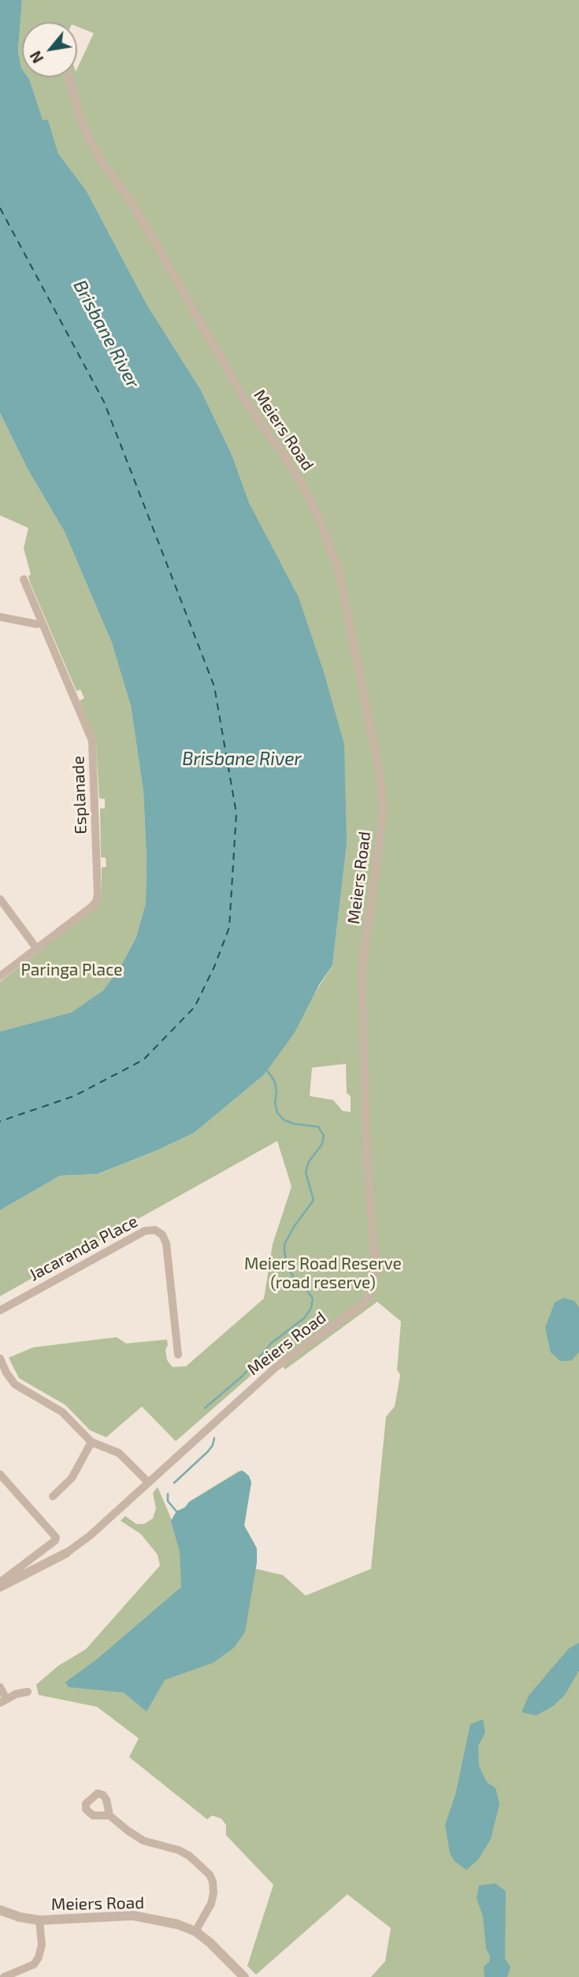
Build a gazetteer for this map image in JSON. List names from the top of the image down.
{
  "streets": {
    "street": ["Meiers Road", "Esplanade", "Jacaranda Place"]
  },
  "water": ["Brisbane River"],
  "parks": ["Paringa Place", "Meiers Road Reserve (road reserve)"],
  "north": "bottom left"
}
